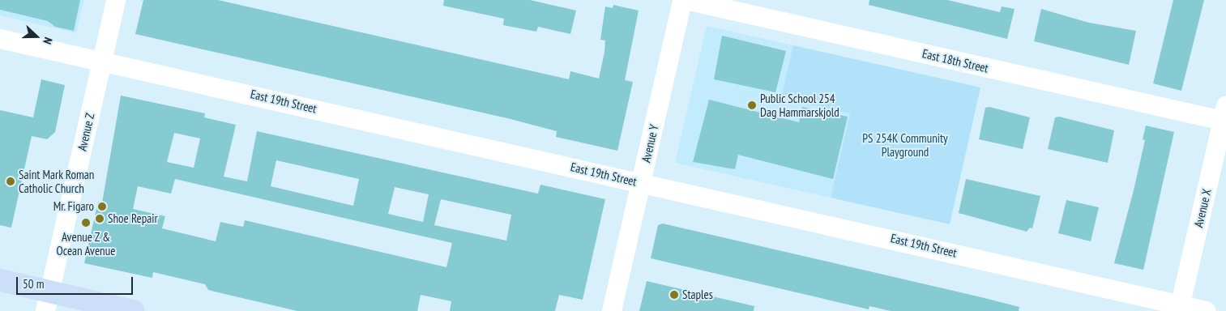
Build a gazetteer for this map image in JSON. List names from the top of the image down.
{
  "streets": {
    "street": [
      "East 18th Street",
      "East 19th Street",
      "Avenue Z",
      "Avenue Y",
      "Avenue X"
    ]
  },
  "crossings": [
    ["East 18th Street", "Avenue X"],
    ["East 19th Street", "Avenue Z"],
    ["East 19th Street", "Avenue Y"],
    ["East 19th Street", "Avenue X"]
  ],
  "parks": ["PS 254K Community Playground"],
  "places": [
    "Public School 254 Dag Hammarskjold",
    "Saint Mark Roman Catholic Church",
    "Mr. Figaro",
    "Shoe Repair",
    "Avenue Z & Ocean Avenue",
    "Staples"
  ],
  "scale_bar": "50 m",
  "north": "right"
}
